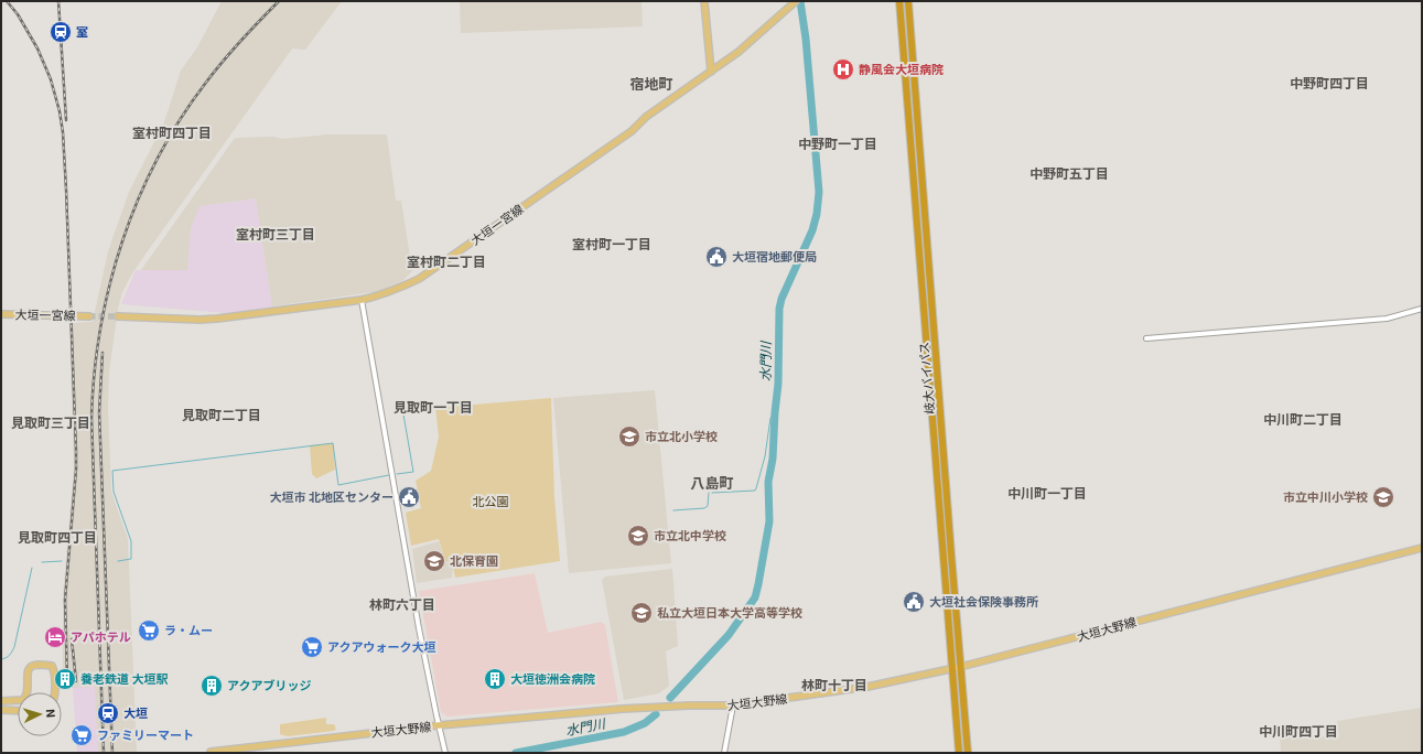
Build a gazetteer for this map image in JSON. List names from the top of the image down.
{
  "streets": {
    "highway": ["岐大バイパス"],
    "main road": ["大垣一宮線", "大垣大野線"]
  },
  "crossings": [
    ["岐大バイパス", "大垣大野線"]
  ],
  "districts": [
    "宿地町",
    "中野町四丁目",
    "室村町四丁目",
    "中野町一丁目",
    "中野町五丁目",
    "室村町三丁目",
    "室村町一丁目",
    "室村町二丁目",
    "見取町一丁目",
    "見取町二丁目",
    "中川町二丁目",
    "見取町三丁目",
    "八島町",
    "中川町一丁目",
    "見取町四丁目",
    "林町六丁目",
    "林町十丁目",
    "中川町四丁目"
  ],
  "water": ["水門川"],
  "parks": ["北公園"],
  "places": {
    "station": ["室", "大垣"],
    "hospital": ["静風会大垣病院"],
    "public building": ["大垣宿地郵便局", "大垣市 北地区センター", "大垣社会保険事務所"],
    "school or university": [
      "市立北小学校",
      "市立中川小学校",
      "市立北中学校",
      "北保育園",
      "私立大垣日本大学高等学校"
    ],
    "supermarket": ["ラ・ムー", "アクアウォーク大垣", "ファミリーマート"],
    "hotel": ["アパホテル"],
    "building": ["養老鉄道 大垣駅", "大垣徳洲会病院", "アクアブリッジ"]
  },
  "north": "right"
}
